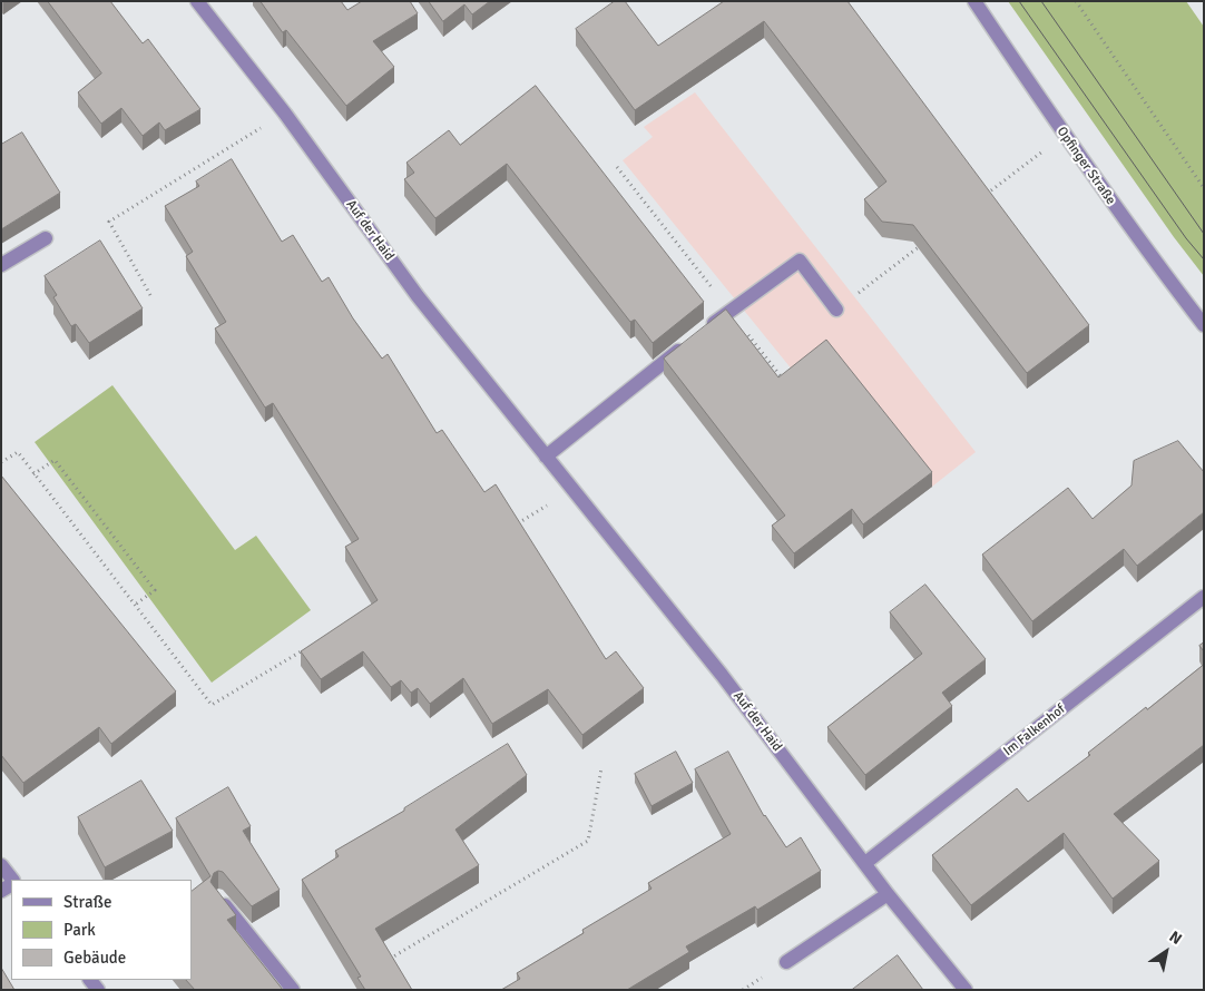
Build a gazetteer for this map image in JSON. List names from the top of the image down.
{
  "streets": {
    "street": ["Opfinger Straße", "Auf der Haid", "Im Falkenhof"]
  },
  "crossings": [
    ["Auf der Haid", "Im Falkenhof"]
  ],
  "legend": ["Straße", "Park", "Gebäude"],
  "north": "top right"
}
